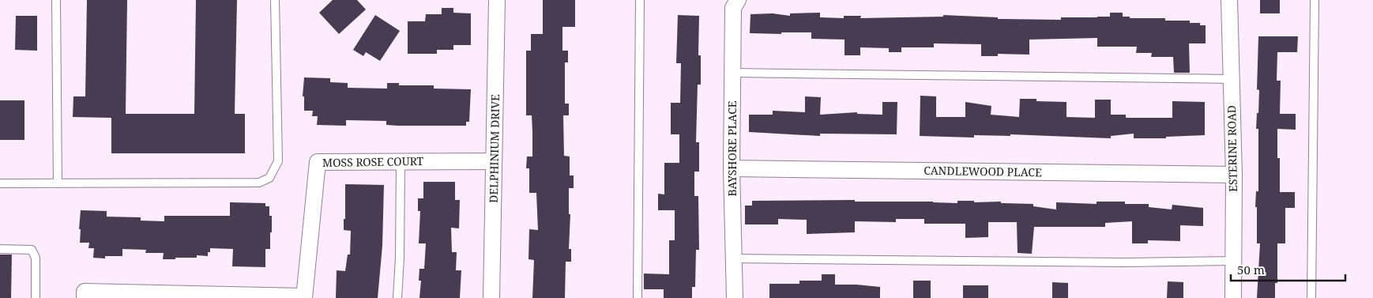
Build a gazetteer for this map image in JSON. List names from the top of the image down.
{
  "streets": {
    "street": [
      "DELPHINIUM DRIVE",
      "BAYSHORE PLACE",
      "ESTERINE ROAD",
      "MOSS ROSE COURT",
      "CANDLEWOOD PLACE"
    ]
  },
  "crossings": [
    ["DELPHINIUM DRIVE", "MOSS ROSE COURT"],
    ["BAYSHORE PLACE", "CANDLEWOOD PLACE"],
    ["ESTERINE ROAD", "CANDLEWOOD PLACE"]
  ],
  "scale_bar": "50 m"
}
